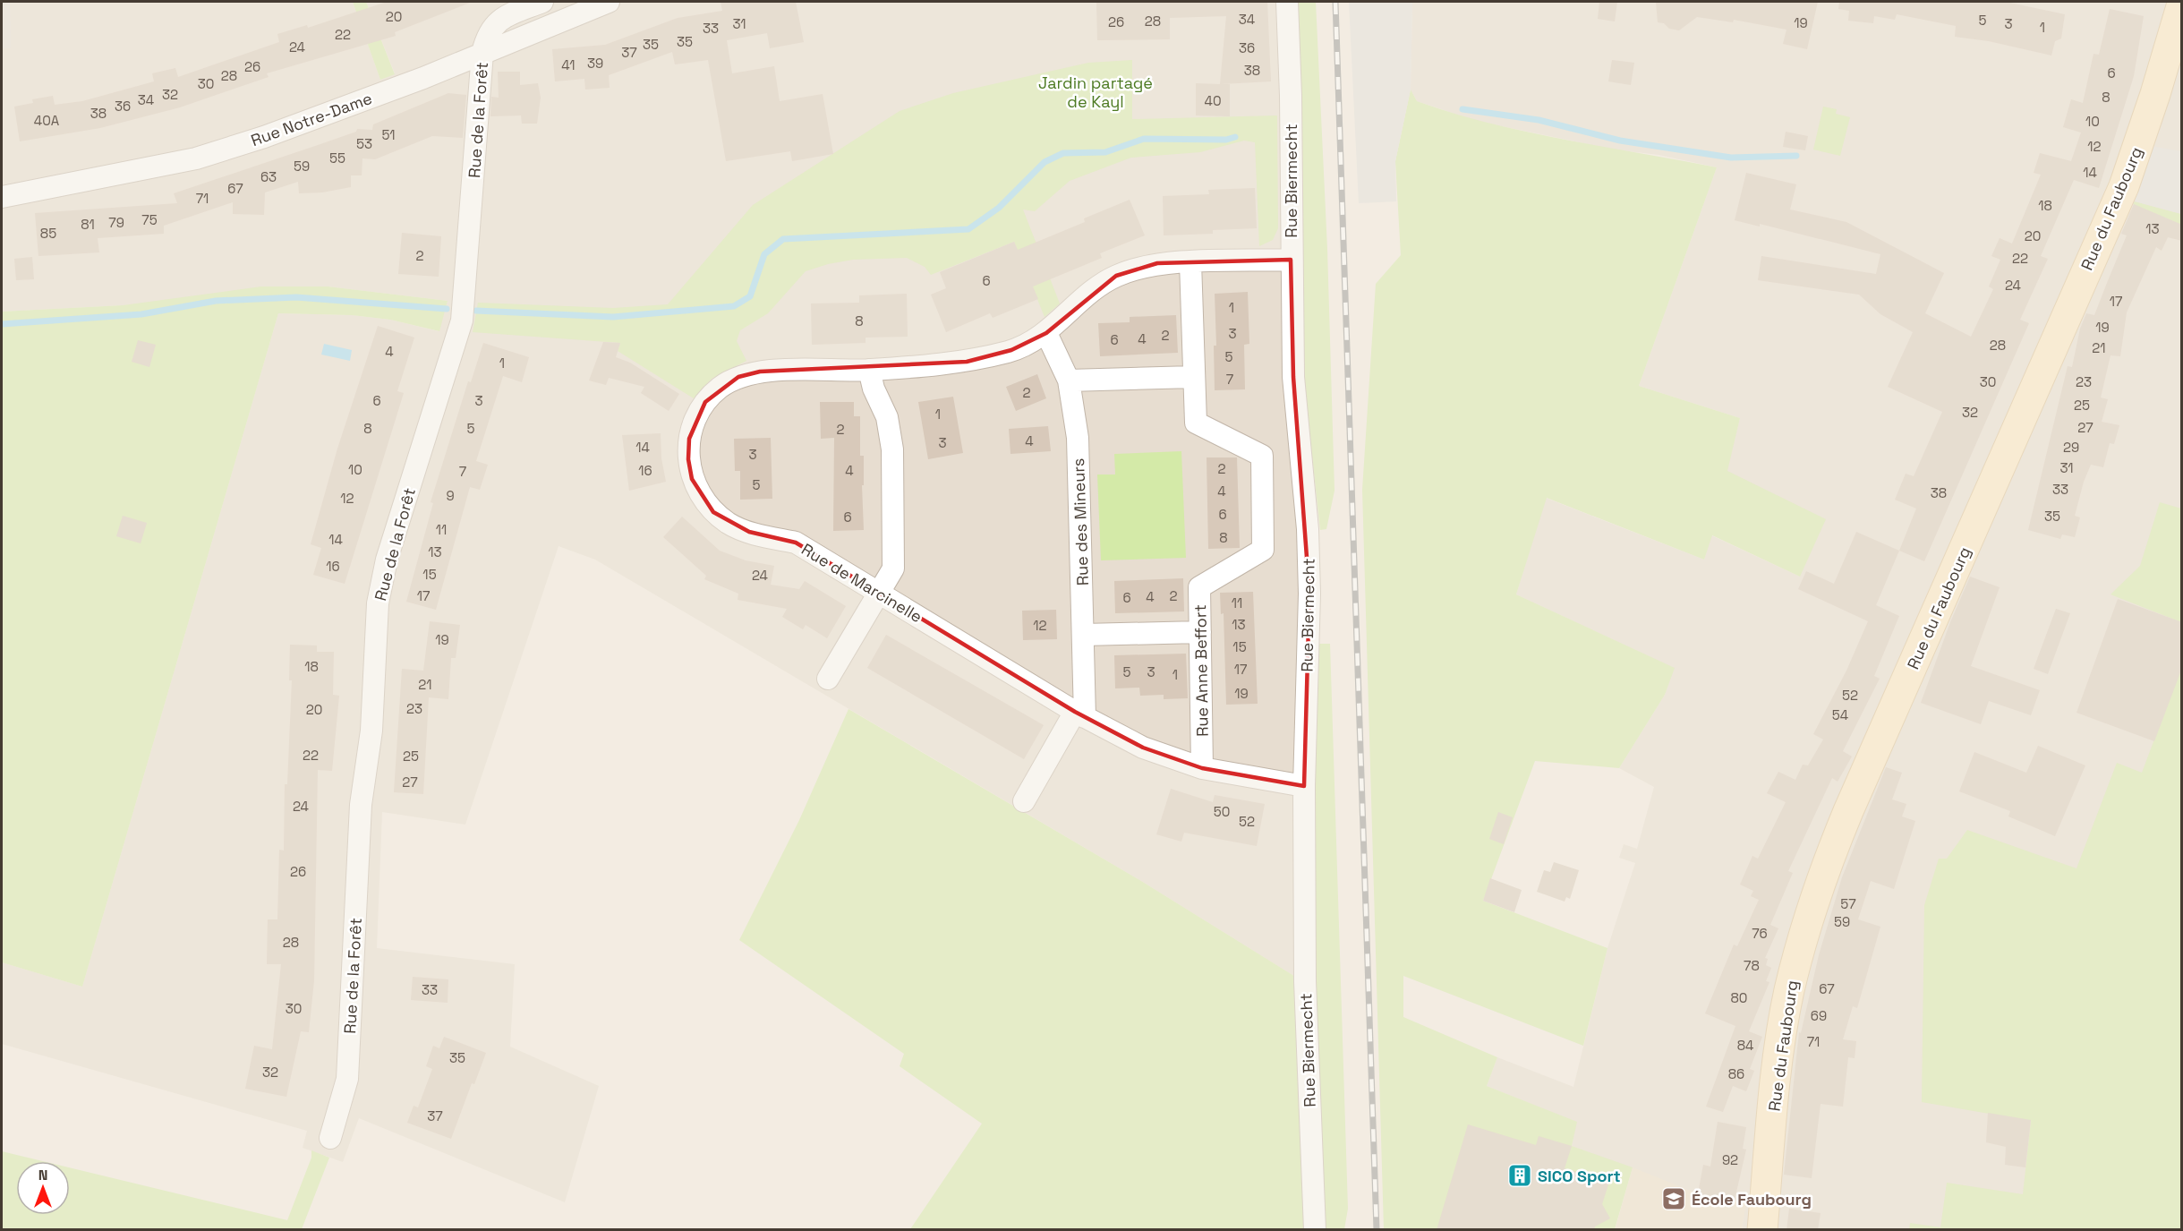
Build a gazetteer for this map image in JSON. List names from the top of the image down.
{
  "streets": {
    "main road": ["Rue du Faubourg"],
    "street": [
      "Rue Notre-Dame",
      "Rue de la Forêt",
      "Rue Biermecht",
      "Rue des Mineurs",
      "Rue de Marcinelle",
      "Rue Anne Beffort"
    ]
  },
  "crossings": [
    ["Rue Notre-Dame", "Rue de la Forêt"],
    ["Rue Biermecht", "Rue de Marcinelle"],
    ["Rue des Mineurs", "Rue de Marcinelle"],
    ["Rue de Marcinelle", "Rue Anne Beffort"]
  ],
  "parks": ["Jardin partagé de Kayl"],
  "places": {
    "building": ["SICO Sport"],
    "school or university": ["École Faubourg"]
  },
  "house_numbers": [
    "20",
    "34",
    "5",
    "28",
    "26",
    "19",
    "31",
    "3",
    "1",
    "33",
    "22",
    "35",
    "35",
    "24",
    "36",
    "37",
    "39",
    "41",
    "26",
    "38",
    "6",
    "28",
    "30",
    "32",
    "8",
    "34",
    "40",
    "36",
    "38",
    "40A",
    "10",
    "51",
    "53",
    "12",
    "55",
    "59",
    "14",
    "63",
    "67",
    "71",
    "18",
    "75",
    "79",
    "81",
    "13",
    "85",
    "20",
    "2",
    "22",
    "6",
    "24",
    "17",
    "1",
    "8",
    "19",
    "3",
    "2",
    "4",
    "6",
    "28",
    "21",
    "4",
    "5",
    "1",
    "7",
    "30",
    "23",
    "2",
    "6",
    "3",
    "25",
    "32",
    "1",
    "27",
    "8",
    "5",
    "2",
    "4",
    "3",
    "14",
    "29",
    "3",
    "31",
    "2",
    "10",
    "16",
    "4",
    "7",
    "5",
    "33",
    "4",
    "38",
    "9",
    "12",
    "6",
    "35",
    "6",
    "11",
    "8",
    "14",
    "13",
    "16",
    "15",
    "24",
    "17",
    "2",
    "4",
    "6",
    "11",
    "13",
    "12",
    "19",
    "15",
    "18",
    "17",
    "5",
    "3",
    "1",
    "21",
    "19",
    "52",
    "23",
    "20",
    "54",
    "22",
    "25",
    "27",
    "24",
    "50",
    "52",
    "26",
    "57",
    "59",
    "76",
    "28",
    "78",
    "67",
    "33",
    "80",
    "30",
    "69",
    "71",
    "84",
    "35",
    "32",
    "86",
    "37",
    "92"
  ],
  "north": "top"
}
